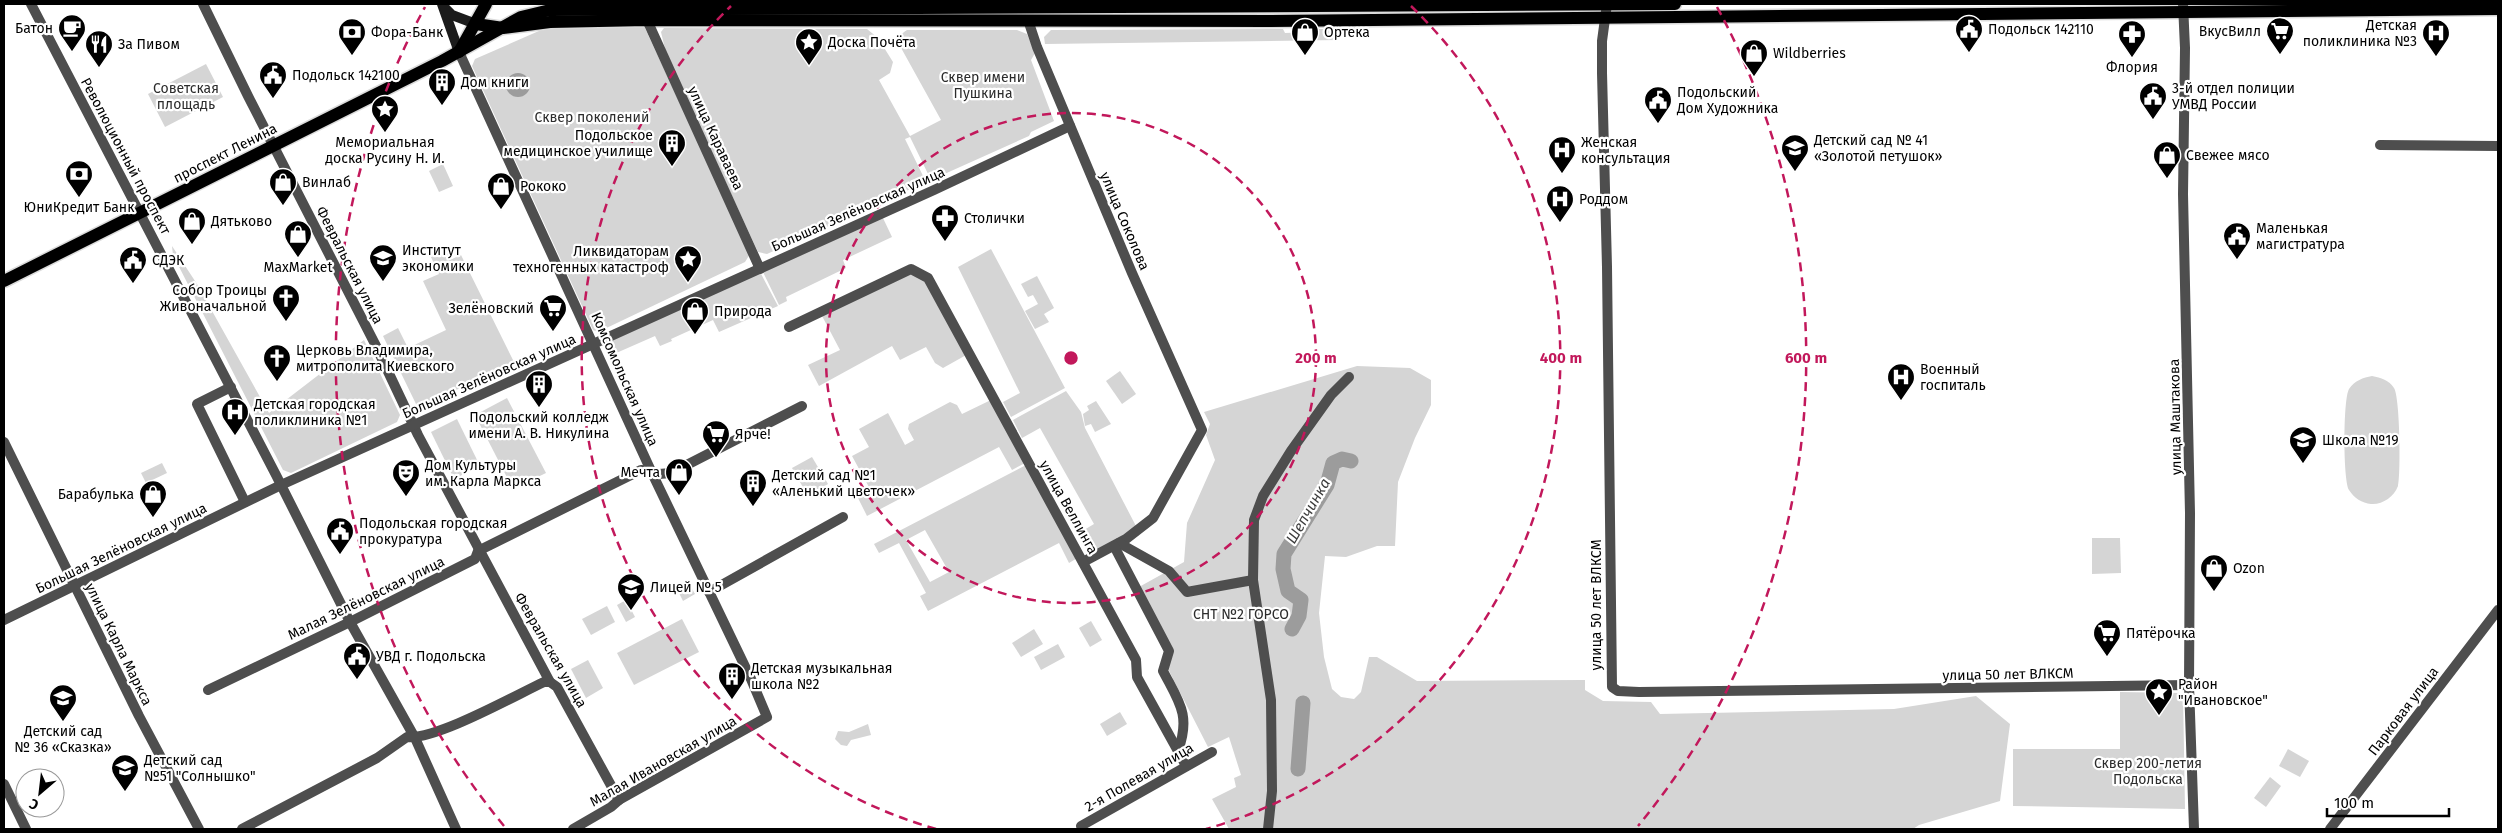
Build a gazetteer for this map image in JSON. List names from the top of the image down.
{
  "streets": {
    "main road": ["проспект Ленина"],
    "street": [
      "улица Караваева",
      "Революционный проспект",
      "Большая Зелёновская улица",
      "улица Соколова",
      "Февральская улица",
      "Комсомольская улица",
      "улица Маштакова",
      "улица Веллинга",
      "Малая Зелёновская улица",
      "улица 50 лет ВЛКСМ",
      "улица Карла Маркса",
      "Парковая улица",
      "Малая Ивановская улица",
      "2-я Полевая улица"
    ]
  },
  "crossings": [
    ["улица Караваева", "Большая Зелёновская улица"],
    ["проспект Ленина", "Революционный проспект"],
    ["проспект Ленина", "Февральская улица"],
    ["проспект Ленина", "Комсомольская улица"],
    ["Революционный проспект", "Большая Зелёновская улица"],
    ["Революционный проспект", "Малая Зелёновская улица"],
    ["Большая Зелёновская улица", "улица Соколова"],
    ["Большая Зелёновская улица", "Февральская улица"],
    ["Большая Зелёновская улица", "Комсомольская улица"],
    ["Большая Зелёновская улица", "улица Карла Маркса"],
    ["Февральская улица", "Малая Зелёновская улица"],
    ["Февральская улица", "Малая Ивановская улица"],
    ["Комсомольская улица", "Малая Зелёновская улица"],
    ["Комсомольская улица", "Малая Ивановская улица"],
    ["улица Маштакова", "улица 50 лет ВЛКСМ"],
    ["улица Веллинга", "2-я Полевая улица"]
  ],
  "water": ["Шепчинка"],
  "parks": [
    "Сквер имени Пушкина",
    "Советская площадь",
    "Сквер поколений",
    "СНТ №2 ГОРСО",
    "Сквер 200-летия Подольска"
  ],
  "places": {
    "cafe": ["Батон"],
    "public building": [
      "Подольск 142110",
      "Подольск 142100",
      "3-й отдел полиции УМВД России",
      "Подольский Дом Художника",
      "Маленькая магистратура",
      "СДЭК",
      "Подольская городская прокуратура",
      "УВД г. Подольска"
    ],
    "supermarket": [
      "ВкусВилл",
      "Зелёновский",
      "Ярче!",
      "Пятёрочка"
    ],
    "bank": ["Фора-Банк", "ЮниКредит Банк"],
    "shop": [
      "Ортека",
      "Wildberries",
      "Свежее мясо",
      "Винлаб",
      "Рококо",
      "Дятьково",
      "MaxMarket",
      "Природа",
      "Мечта",
      "Барабулька",
      "Ozon"
    ],
    "hospital": [
      "Детская поликлиника №3",
      "Женская консультация",
      "Роддом",
      "Военный госпиталь",
      "Детская городская поликлиника №1"
    ],
    "pharmacy": ["Флория", "Столички"],
    "place": [
      "Доска Почёта",
      "Мемориальная доска Русину Н. И.",
      "Ликвидаторам техногенных катастроф",
      "Район \"Ивановское\""
    ],
    "restaurant": ["За Пивом"],
    "building": [
      "Дом книги",
      "Подольское медицинское училище",
      "Подольский колледж имени А. В. Никулина",
      "Детский сад №1 «Аленький цветочек»",
      "Детская музыкальная школа №2"
    ],
    "school or university": [
      "Детский сад № 41 «Золотой петушок»",
      "Институт экономики",
      "Школа №19",
      "Лицей № 5",
      "Детский сад № 36 «Сказка»",
      "Детский сад №51 \"Солнышко\""
    ],
    "church": ["Собор Троицы Живоначальной", "Церковь Владимира, митрополита Киевского"],
    "theatre": ["Дом Культуры им. Карла Маркса"]
  },
  "scale_bar": "100 m",
  "north": "bottom left",
  "rings": ["200 m", "400 m", "600 m"]
}
